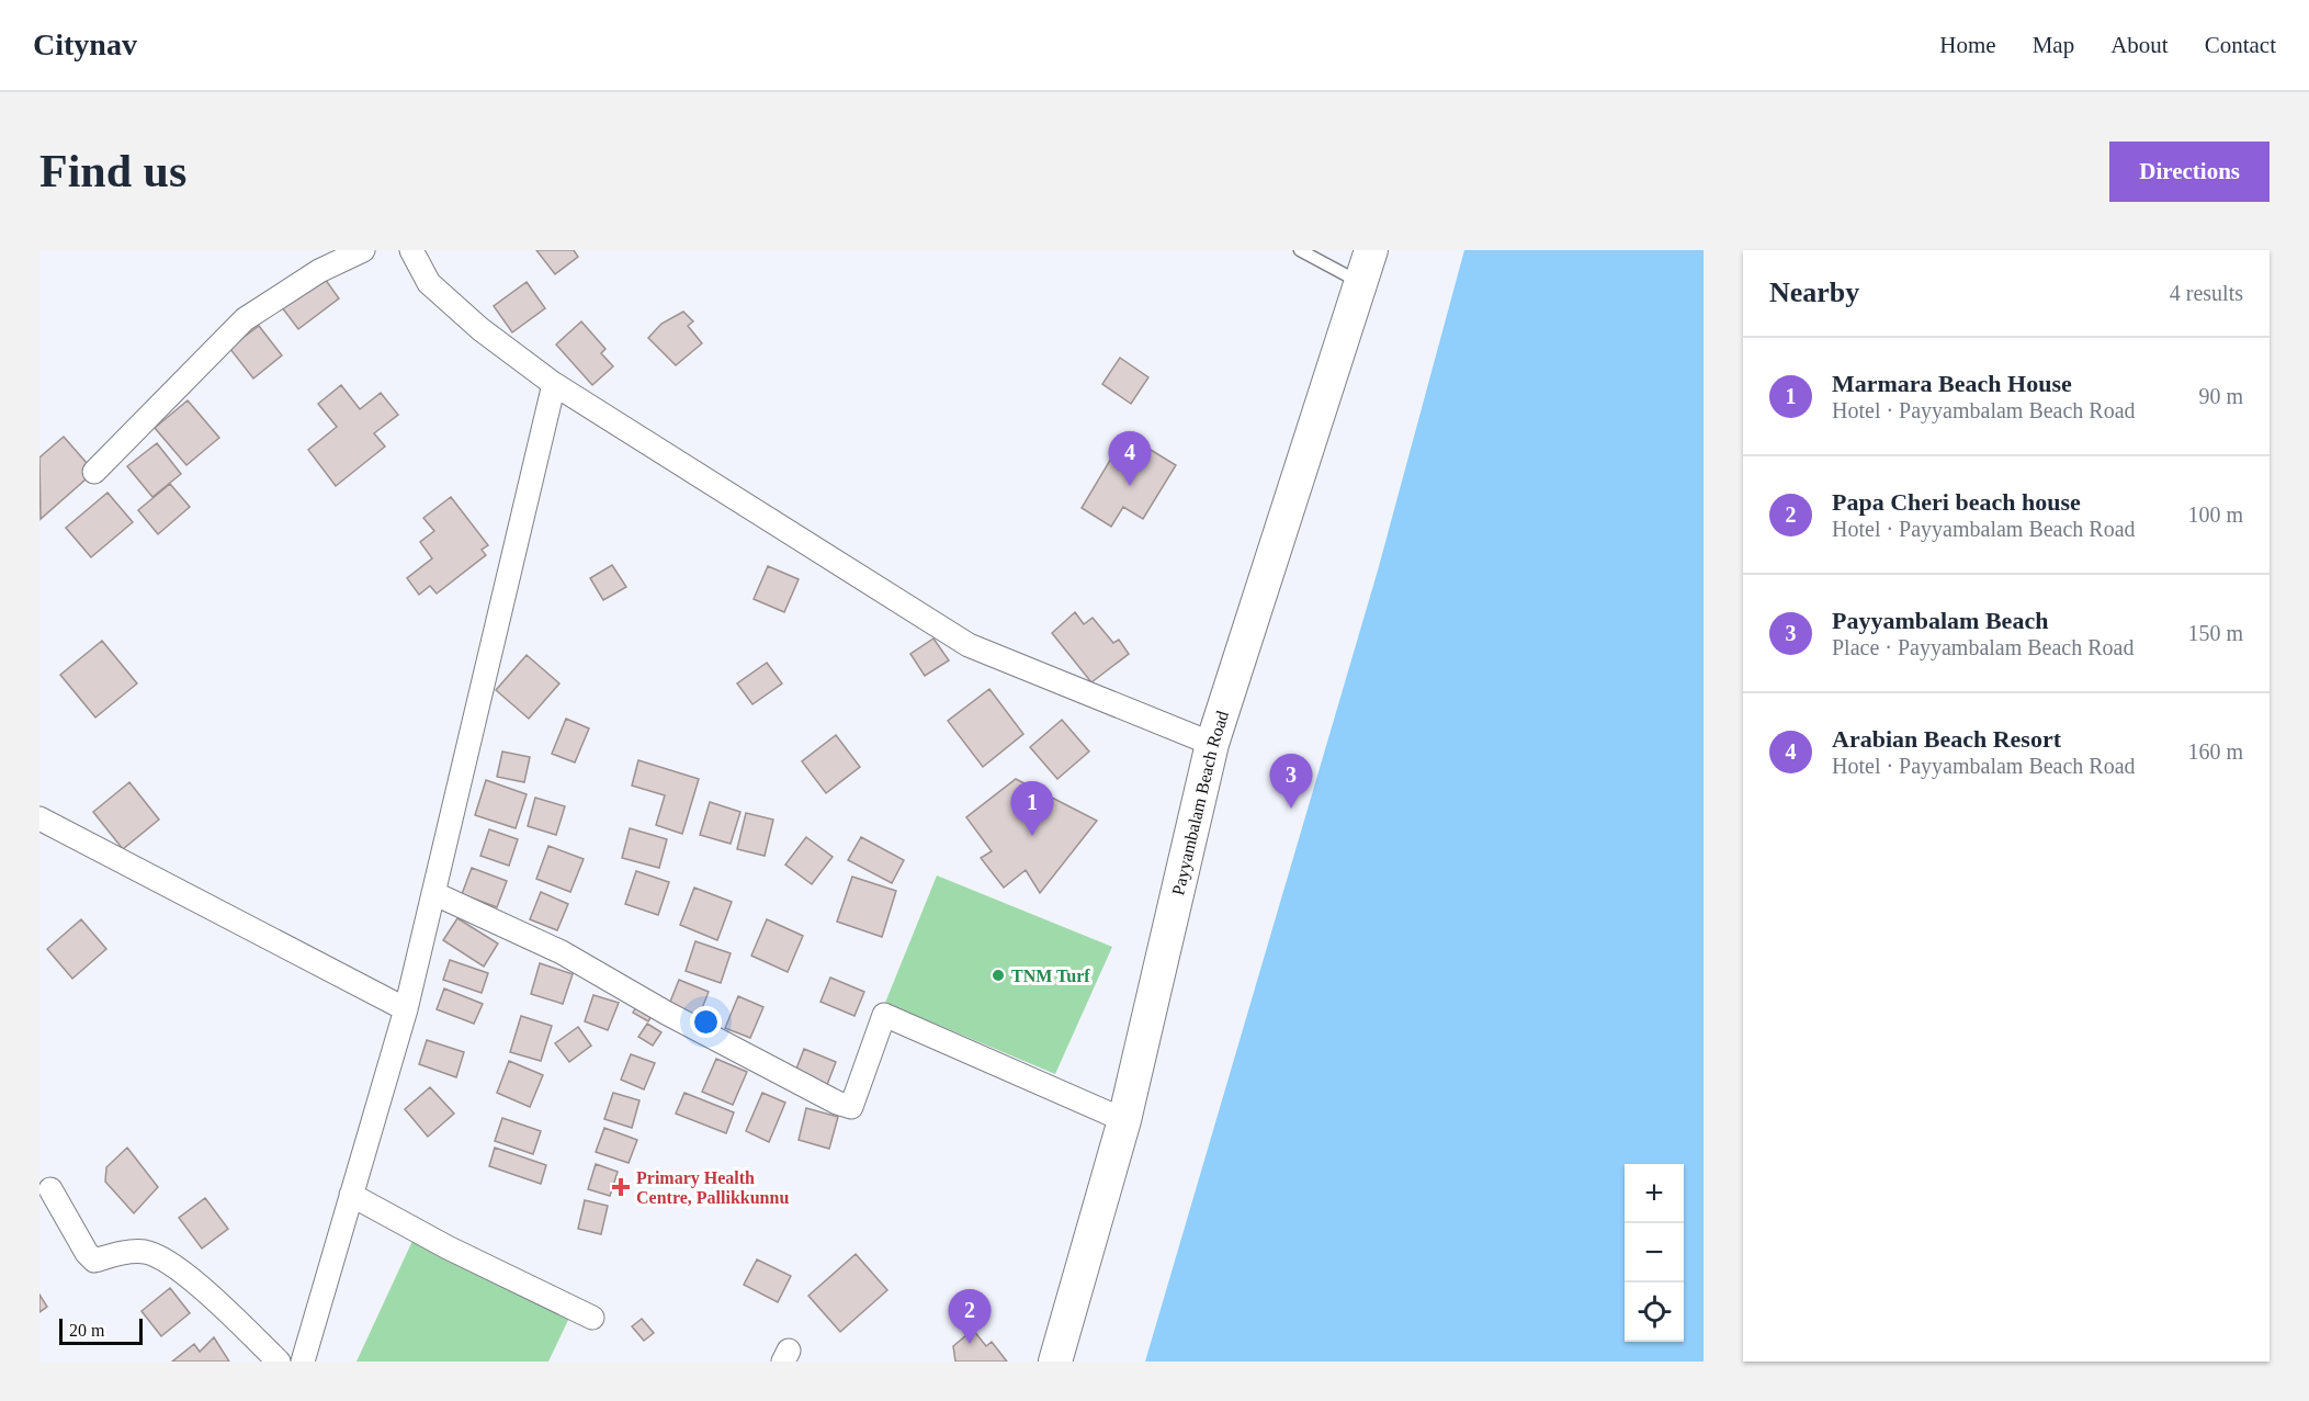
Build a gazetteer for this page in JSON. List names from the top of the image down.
{
  "streets": {
    "main road": ["Payyambalam Beach Road"]
  },
  "places": {
    "other": ["TNM Turf"],
    "health": ["Primary Health Centre, Pallikkunnu"]
  },
  "scale_bar": "20 m",
  "page": {
    "header": "Citynav",
    "nav": [
      "Home",
      "Map",
      "About",
      "Contact"
    ],
    "buttons": "Directions",
    "title": "Find us",
    "heading": ["Nearby", "4 results"],
    "list": [
      {
        "mark": "1",
        "name": "Marmara Beach House",
        "note": "Hotel · Payyambalam Beach Road",
        "value": "90 m"
      },
      {
        "mark": "2",
        "name": "Papa Cheri beach house",
        "note": "Hotel · Payyambalam Beach Road",
        "value": "100 m"
      },
      {
        "mark": "3",
        "name": "Payyambalam Beach",
        "note": "Place · Payyambalam Beach Road",
        "value": "150 m"
      },
      {
        "mark": "4",
        "name": "Arabian Beach Resort",
        "note": "Hotel · Payyambalam Beach Road",
        "value": "160 m"
      }
    ],
    "pins": [
      "4",
      "3",
      "1",
      "2"
    ],
    "map_buttons": ["+", "−"],
    "scale": "20 m"
  }
}
